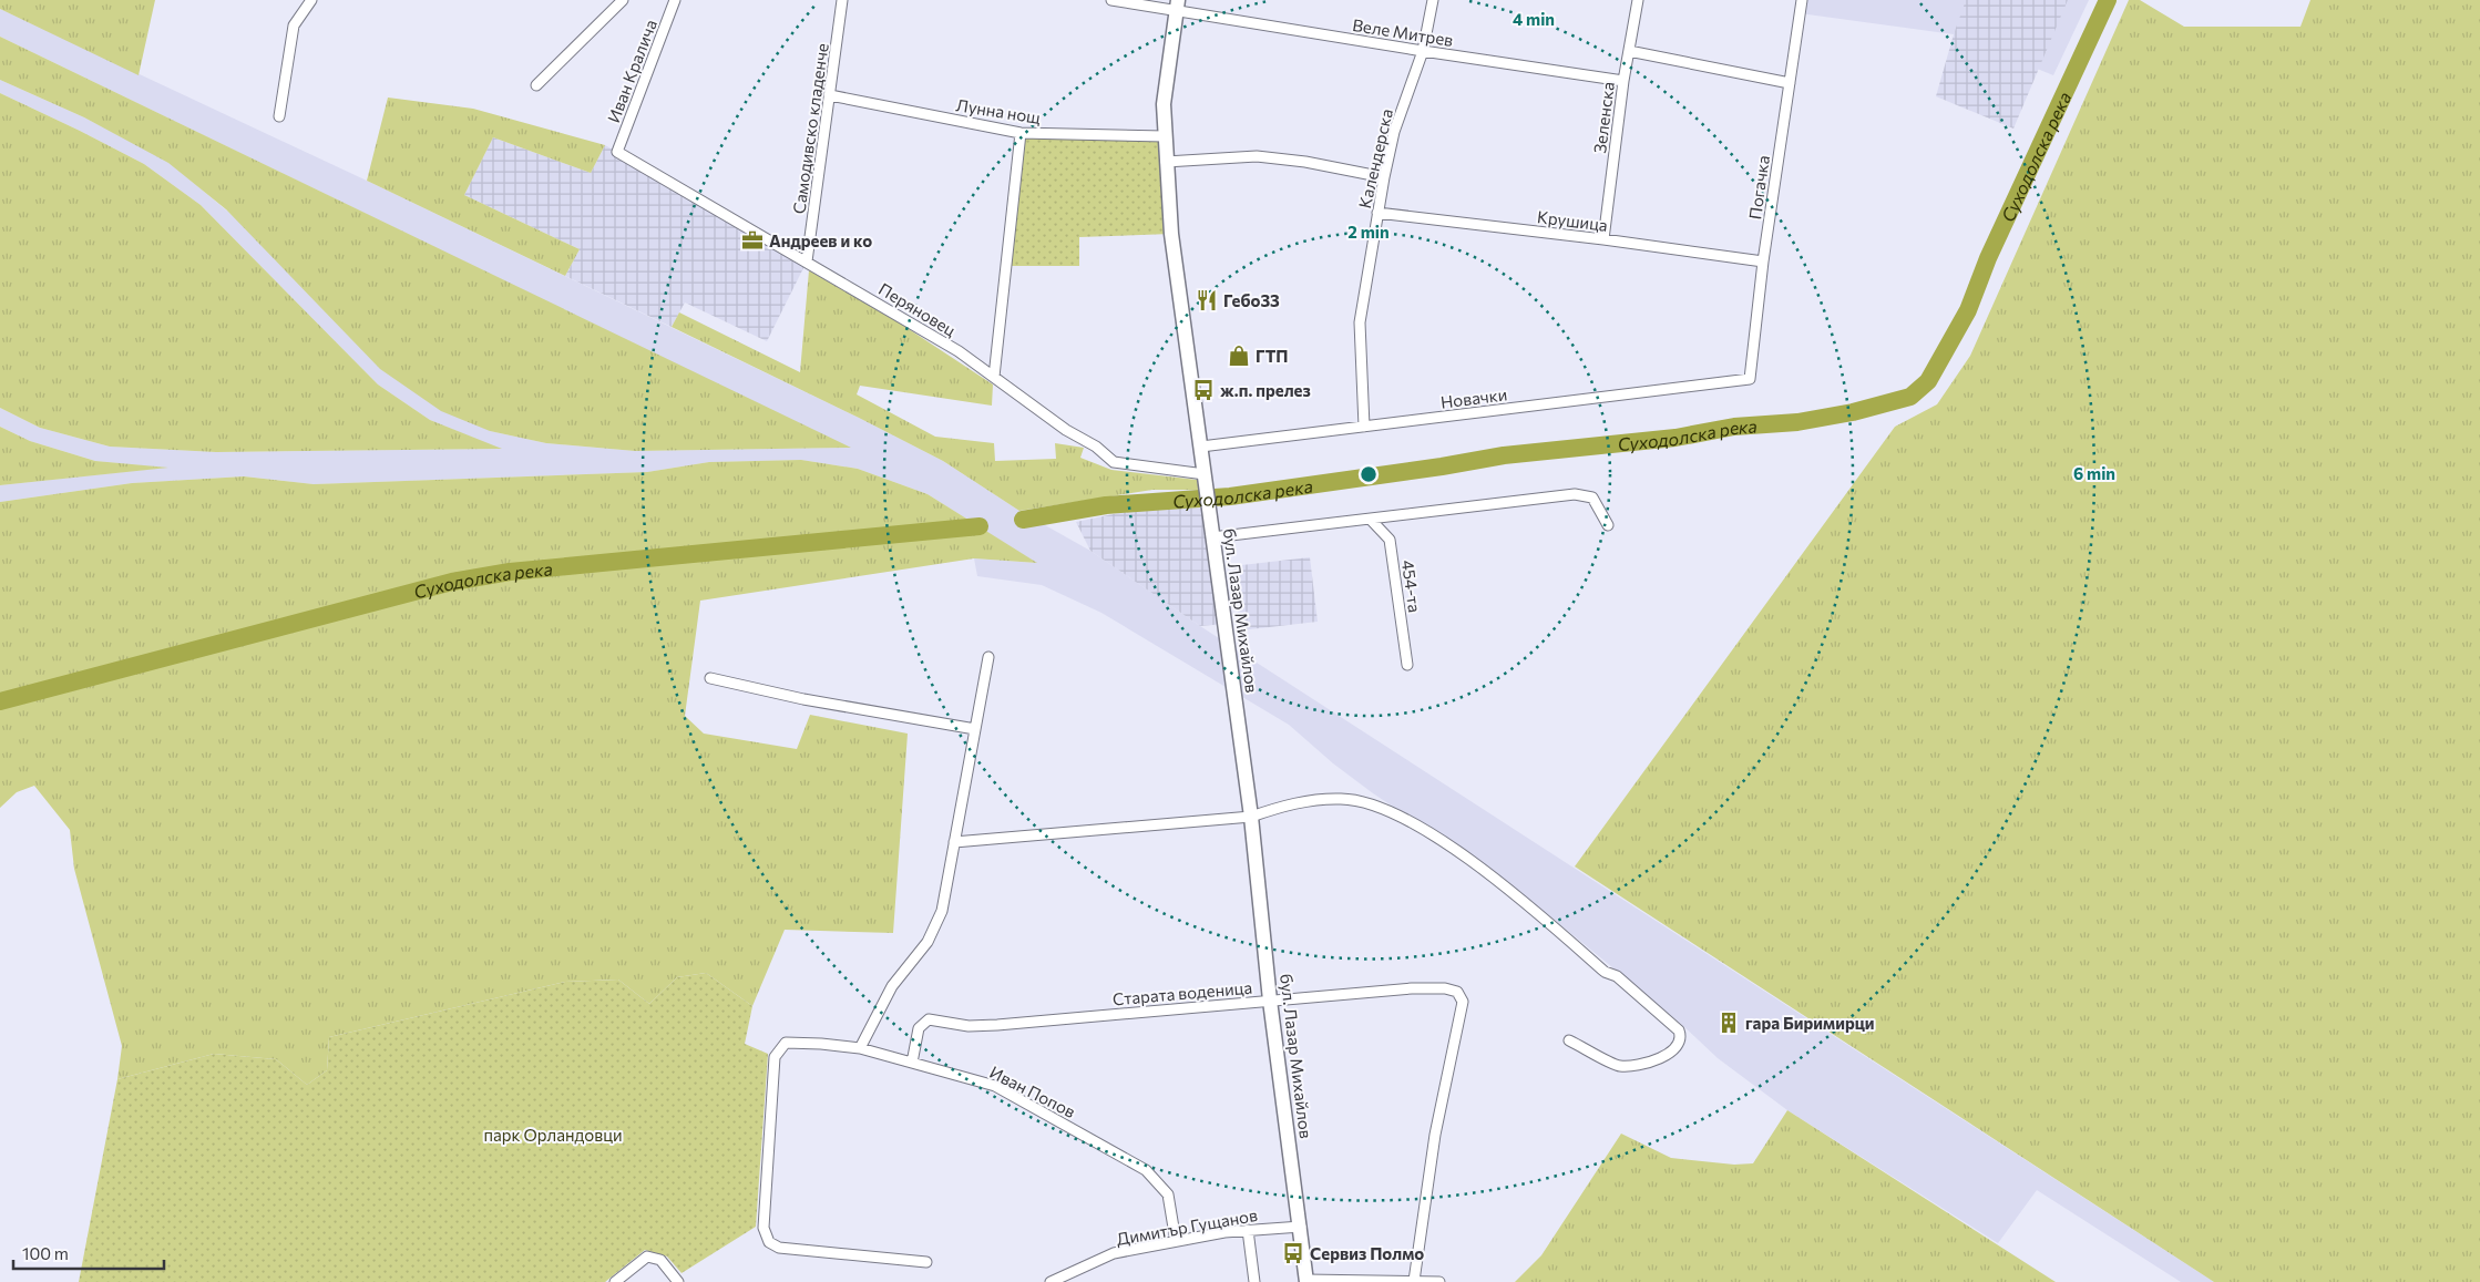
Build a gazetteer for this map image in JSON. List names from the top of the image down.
{
  "streets": {
    "street": [
      "Веле Митрев",
      "Иван Кралича",
      "Лунна нощ",
      "Зеленска",
      "Самодивско кладенче",
      "Календерска",
      "Погачка",
      "Крушица",
      "Перяновец",
      "Новачки",
      "454-та",
      "бул. Лазар Михайлов",
      "Старата воденица",
      "Иван Попов",
      "Димитър Гущанов"
    ]
  },
  "crossings": [
    ["Веле Митрев", "Зеленска"],
    ["Веле Митрев", "Календерска"],
    ["Веле Митрев", "бул. Лазар Михайлов"],
    ["Иван Кралича", "Перяновец"],
    ["Лунна нощ", "Самодивско кладенче"],
    ["Лунна нощ", "бул. Лазар Михайлов"],
    ["Зеленска", "Крушица"],
    ["Самодивско кладенче", "Перяновец"],
    ["Календерска", "Крушица"],
    ["Календерска", "Новачки"],
    ["Погачка", "Крушица"],
    ["Погачка", "Новачки"],
    ["Перяновец", "бул. Лазар Михайлов"],
    ["Новачки", "бул. Лазар Михайлов"],
    ["бул. Лазар Михайлов", "Старата воденица"],
    ["бул. Лазар Михайлов", "Димитър Гущанов"],
    ["Старата воденица", "Иван Попов"],
    ["Иван Попов", "Димитър Гущанов"]
  ],
  "water": ["Суходолска река"],
  "parks": ["парк Орландовци"],
  "places": {
    "office": ["Андреев и ко"],
    "restaurant": ["Гебо33"],
    "shop": ["ГТП"],
    "bus stop": ["ж.п. прелез", "Сервиз Полмо"],
    "building": ["гара Биримирци"]
  },
  "scale_bar": "100 m",
  "rings": ["4 min", "2 min", "6 min"]
}
